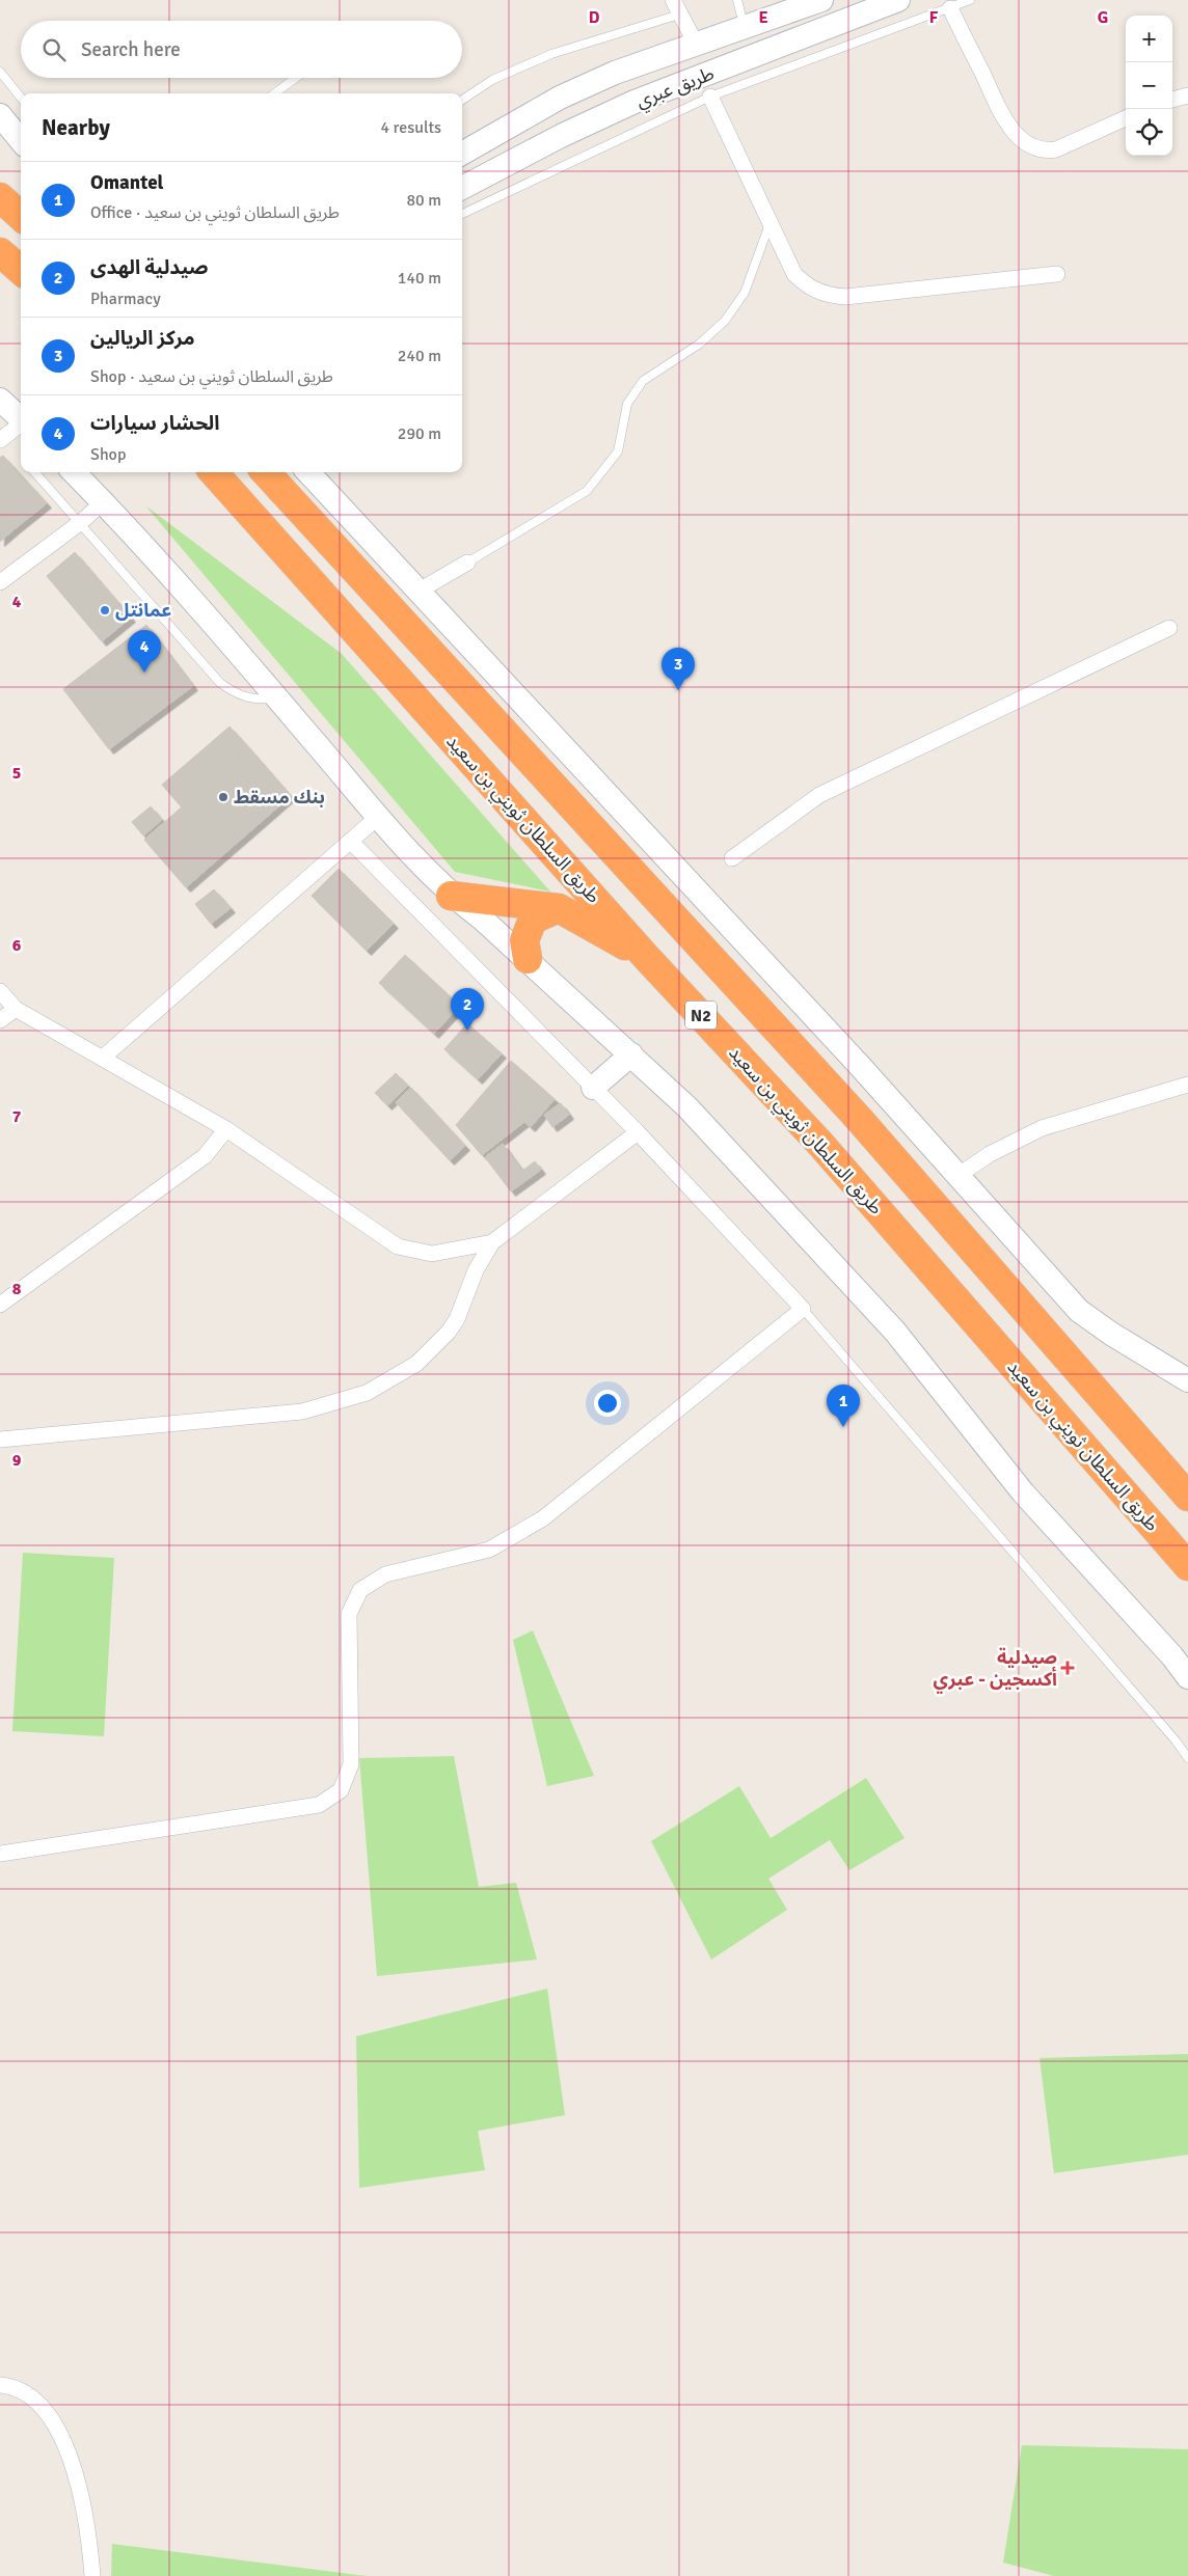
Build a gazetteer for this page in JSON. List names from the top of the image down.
{
  "streets": {
    "highway": ["طريق السلطان ثويني بن سعيد", "N2"],
    "street": ["طريق عبري"]
  },
  "places": {
    "other": ["عمانتل", "بنك مسقط"],
    "health": ["صيدلية أكسجين - عبري"]
  },
  "page": {
    "map_buttons": ["+", "−"],
    "search": "Search here",
    "heading": ["Nearby", "4 results"],
    "list": [
      {
        "mark": "1",
        "name": "Omantel",
        "note": "Office · طريق السلطان ثويني بن سعيد",
        "value": "80 m"
      },
      {
        "mark": "2",
        "name": "صيدلية الهدى",
        "note": "Pharmacy",
        "value": "140 m"
      },
      {
        "mark": "3",
        "name": "مركز الريالين",
        "note": "Shop · طريق السلطان ثويني بن سعيد",
        "value": "240 m"
      },
      {
        "mark": "4",
        "name": "الحشار سيارات",
        "note": "Shop",
        "value": "290 m"
      }
    ],
    "pins": [
      "4",
      "3",
      "2",
      "1"
    ]
  },
  "grid": {
    "columns": [
      "D",
      "E",
      "F",
      "G"
    ],
    "rows": [
      "4",
      "5",
      "6",
      "7",
      "8",
      "9"
    ]
  }
}
